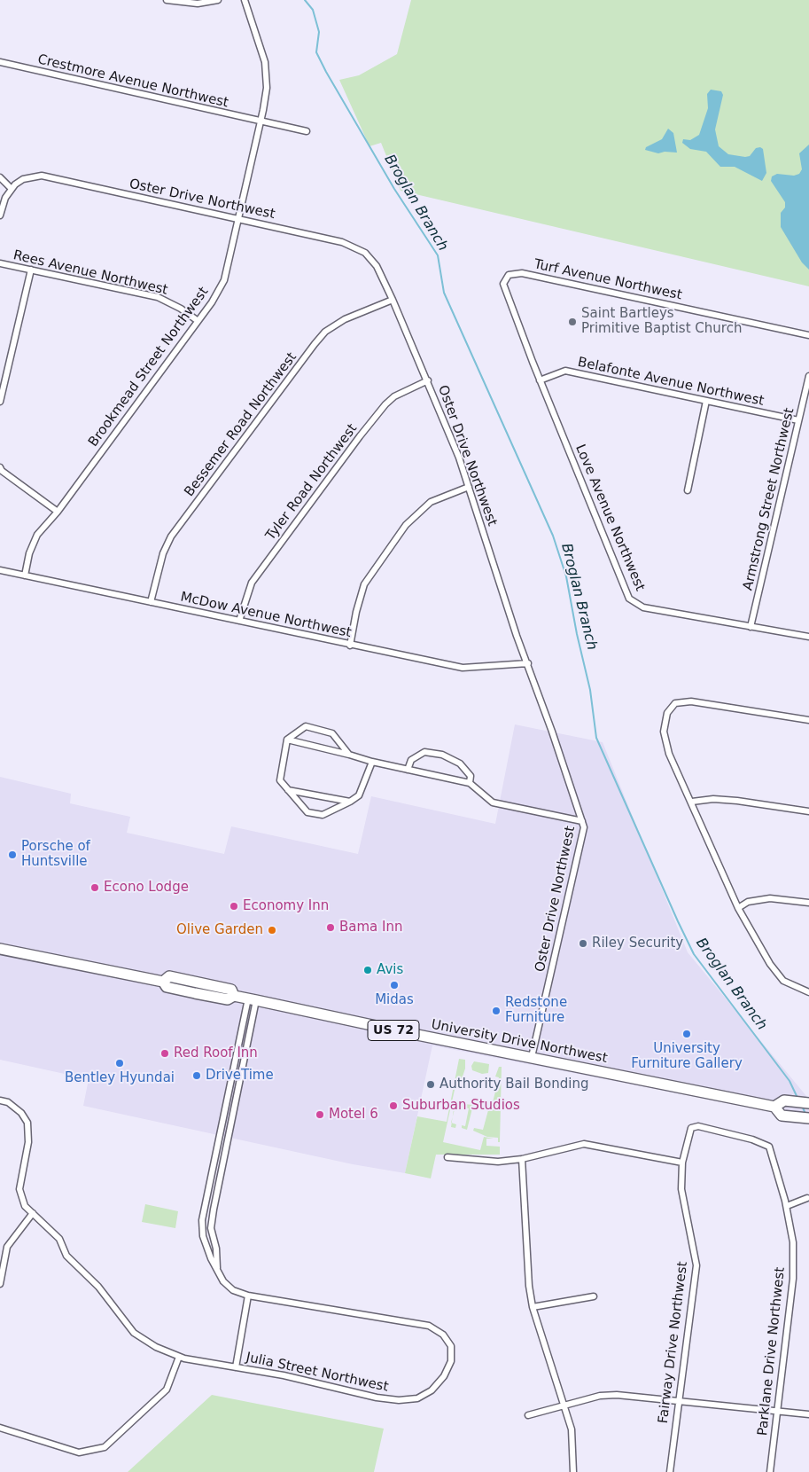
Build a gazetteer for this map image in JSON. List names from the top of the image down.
{
  "streets": {
    "highway": ["US 72", "University Drive Northwest"],
    "street": [
      "Crestmore Avenue Northwest",
      "Oster Drive Northwest",
      "Rees Avenue Northwest",
      "Turf Avenue Northwest",
      "Brookmead Street Northwest",
      "Belafonte Avenue Northwest",
      "Bessemer Road Northwest",
      "Tyler Road Northwest",
      "Armstrong Street Northwest",
      "Love Avenue Northwest",
      "McDow Avenue Northwest",
      "Fairway Drive Northwest",
      "Parklane Drive Northwest",
      "Julia Street Northwest"
    ]
  },
  "crossings": [
    ["Crestmore Avenue Northwest", "Brookmead Street Northwest"],
    ["Oster Drive Northwest", "Brookmead Street Northwest"],
    ["Oster Drive Northwest", "Bessemer Road Northwest"],
    ["Oster Drive Northwest", "Tyler Road Northwest"],
    ["Oster Drive Northwest", "McDow Avenue Northwest"],
    ["Oster Drive Northwest", "University Drive Northwest"],
    ["Rees Avenue Northwest", "Brookmead Street Northwest"],
    ["Turf Avenue Northwest", "Love Avenue Northwest"],
    ["Brookmead Street Northwest", "McDow Avenue Northwest"],
    ["Belafonte Avenue Northwest", "Armstrong Street Northwest"],
    ["Belafonte Avenue Northwest", "Love Avenue Northwest"],
    ["Bessemer Road Northwest", "McDow Avenue Northwest"],
    ["Tyler Road Northwest", "McDow Avenue Northwest"],
    ["Armstrong Street Northwest", "Love Avenue Northwest"],
    ["University Drive Northwest", "Julia Street Northwest"],
    ["Fairway Drive Northwest", "Parklane Drive Northwest"]
  ],
  "water": ["Broglan Branch"],
  "places": [
    "Saint Bartleys Primitive Baptist Church",
    "Porsche of Huntsville",
    "Econo Lodge",
    "Economy Inn",
    "Bama Inn",
    "Olive Garden",
    "Riley Security",
    "Avis",
    "Midas",
    "Redstone Furniture",
    "University Furniture Gallery",
    "Red Roof Inn",
    "Bentley Hyundai",
    "DriveTime",
    "Authority Bail Bonding",
    "Suburban Studios",
    "Motel 6"
  ]
}
